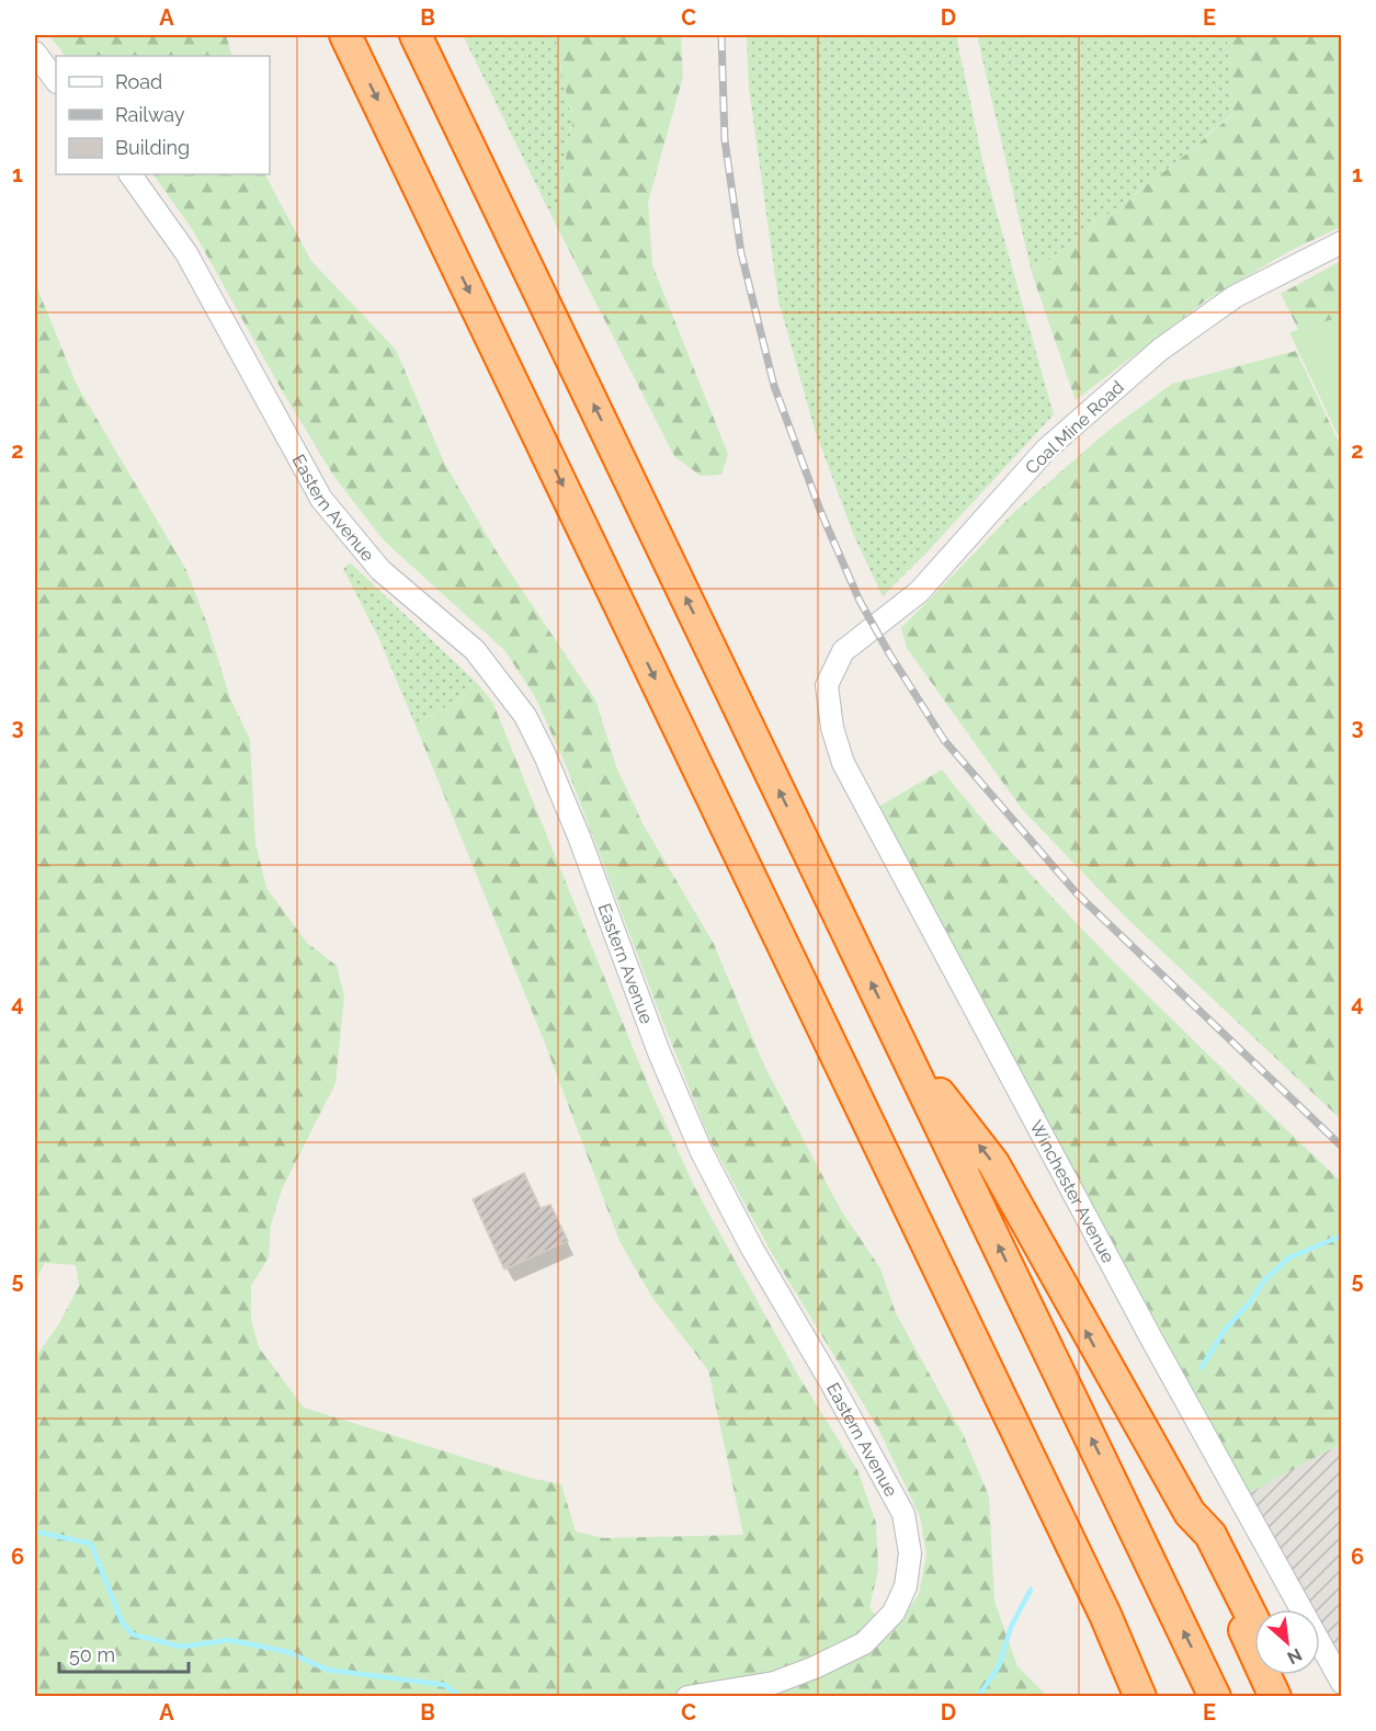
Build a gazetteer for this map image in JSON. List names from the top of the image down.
{
  "streets": {
    "street": ["Coal Mine Road", "Eastern Avenue", "Winchester Avenue"]
  },
  "crossings": [
    ["Coal Mine Road", "Winchester Avenue"]
  ],
  "legend": ["Road", "Railway", "Building"],
  "scale_bar": "50 m",
  "north": "bottom right",
  "grid": {
    "columns": [
      "A",
      "B",
      "C",
      "D",
      "E"
    ],
    "rows": [
      "1",
      "2",
      "3",
      "4",
      "5",
      "6"
    ]
  }
}
